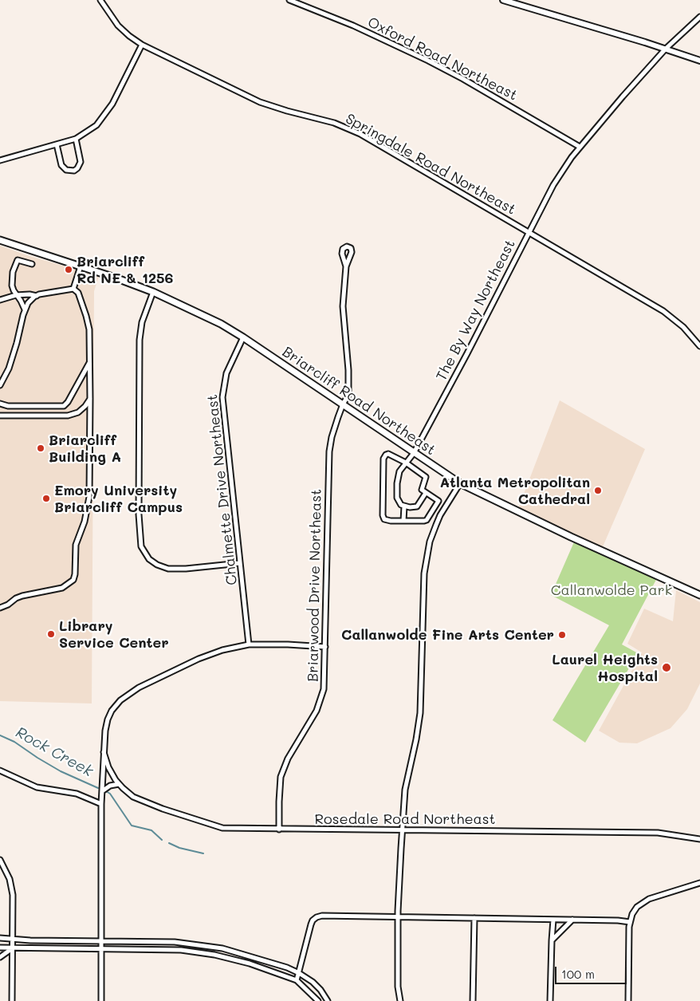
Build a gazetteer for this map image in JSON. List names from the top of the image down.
{
  "streets": {
    "main road": ["Briarcliff Road Northeast"],
    "street": [
      "Oxford Road Northeast",
      "Springdale Road Northeast",
      "The By Way Northeast",
      "Chalmette Drive Northeast",
      "Briarwood Drive Northeast",
      "Rosedale Road Northeast"
    ]
  },
  "crossings": [
    ["Oxford Road Northeast", "The By Way Northeast"],
    ["Springdale Road Northeast", "The By Way Northeast"],
    ["The By Way Northeast", "Briarcliff Road Northeast"],
    ["Briarcliff Road Northeast", "Chalmette Drive Northeast"],
    ["Briarcliff Road Northeast", "Briarwood Drive Northeast"],
    ["Briarwood Drive Northeast", "Rosedale Road Northeast"]
  ],
  "water": ["Rock Creek"],
  "parks": ["Callanwolde Park"],
  "places": [
    "Briarcliff Rd NE & 1256",
    "Briarcliff Building A",
    "Atlanta Metropolitan Cathedral",
    "Emory University Briarcliff Campus",
    "Library Service Center",
    "Callanwolde Fine Arts Center",
    "Laurel Heights Hospital"
  ],
  "scale_bar": "100 m"
}
